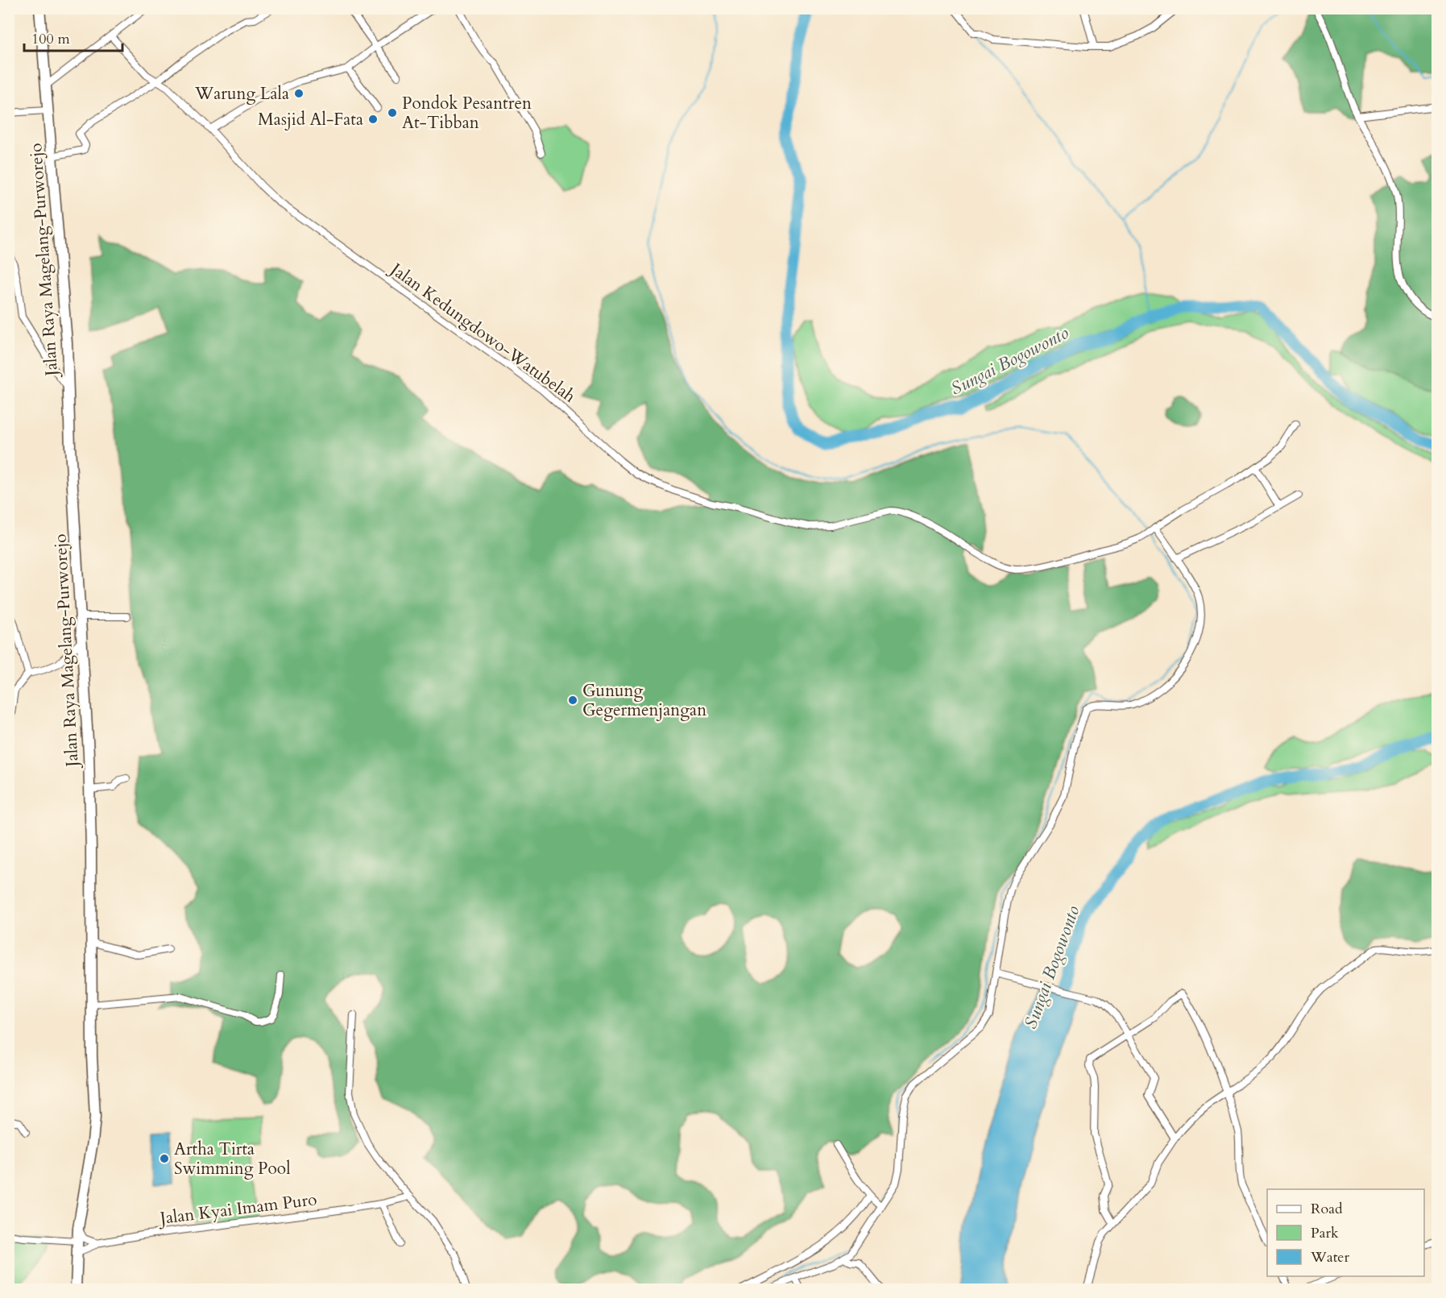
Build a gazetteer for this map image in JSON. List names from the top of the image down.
{
  "streets": {
    "main road": ["Jalan Raya Magelang-Purworejo"],
    "street": ["Jalan Kedungdowo-Watubelah", "Jalan Kyai Imam Puro"]
  },
  "crossings": [
    ["Jalan Raya Magelang-Purworejo", "Jalan Kyai Imam Puro"]
  ],
  "water": ["Sungai Bogowonto"],
  "places": [
    "Warung Lala",
    "Pondok Pesantren At-Tibban",
    "Masjid Al-Fata",
    "Gunung Gegermenjangan",
    "Artha Tirta Swimming Pool"
  ],
  "legend": ["Road", "Park", "Water"],
  "scale_bar": "100 m"
}
